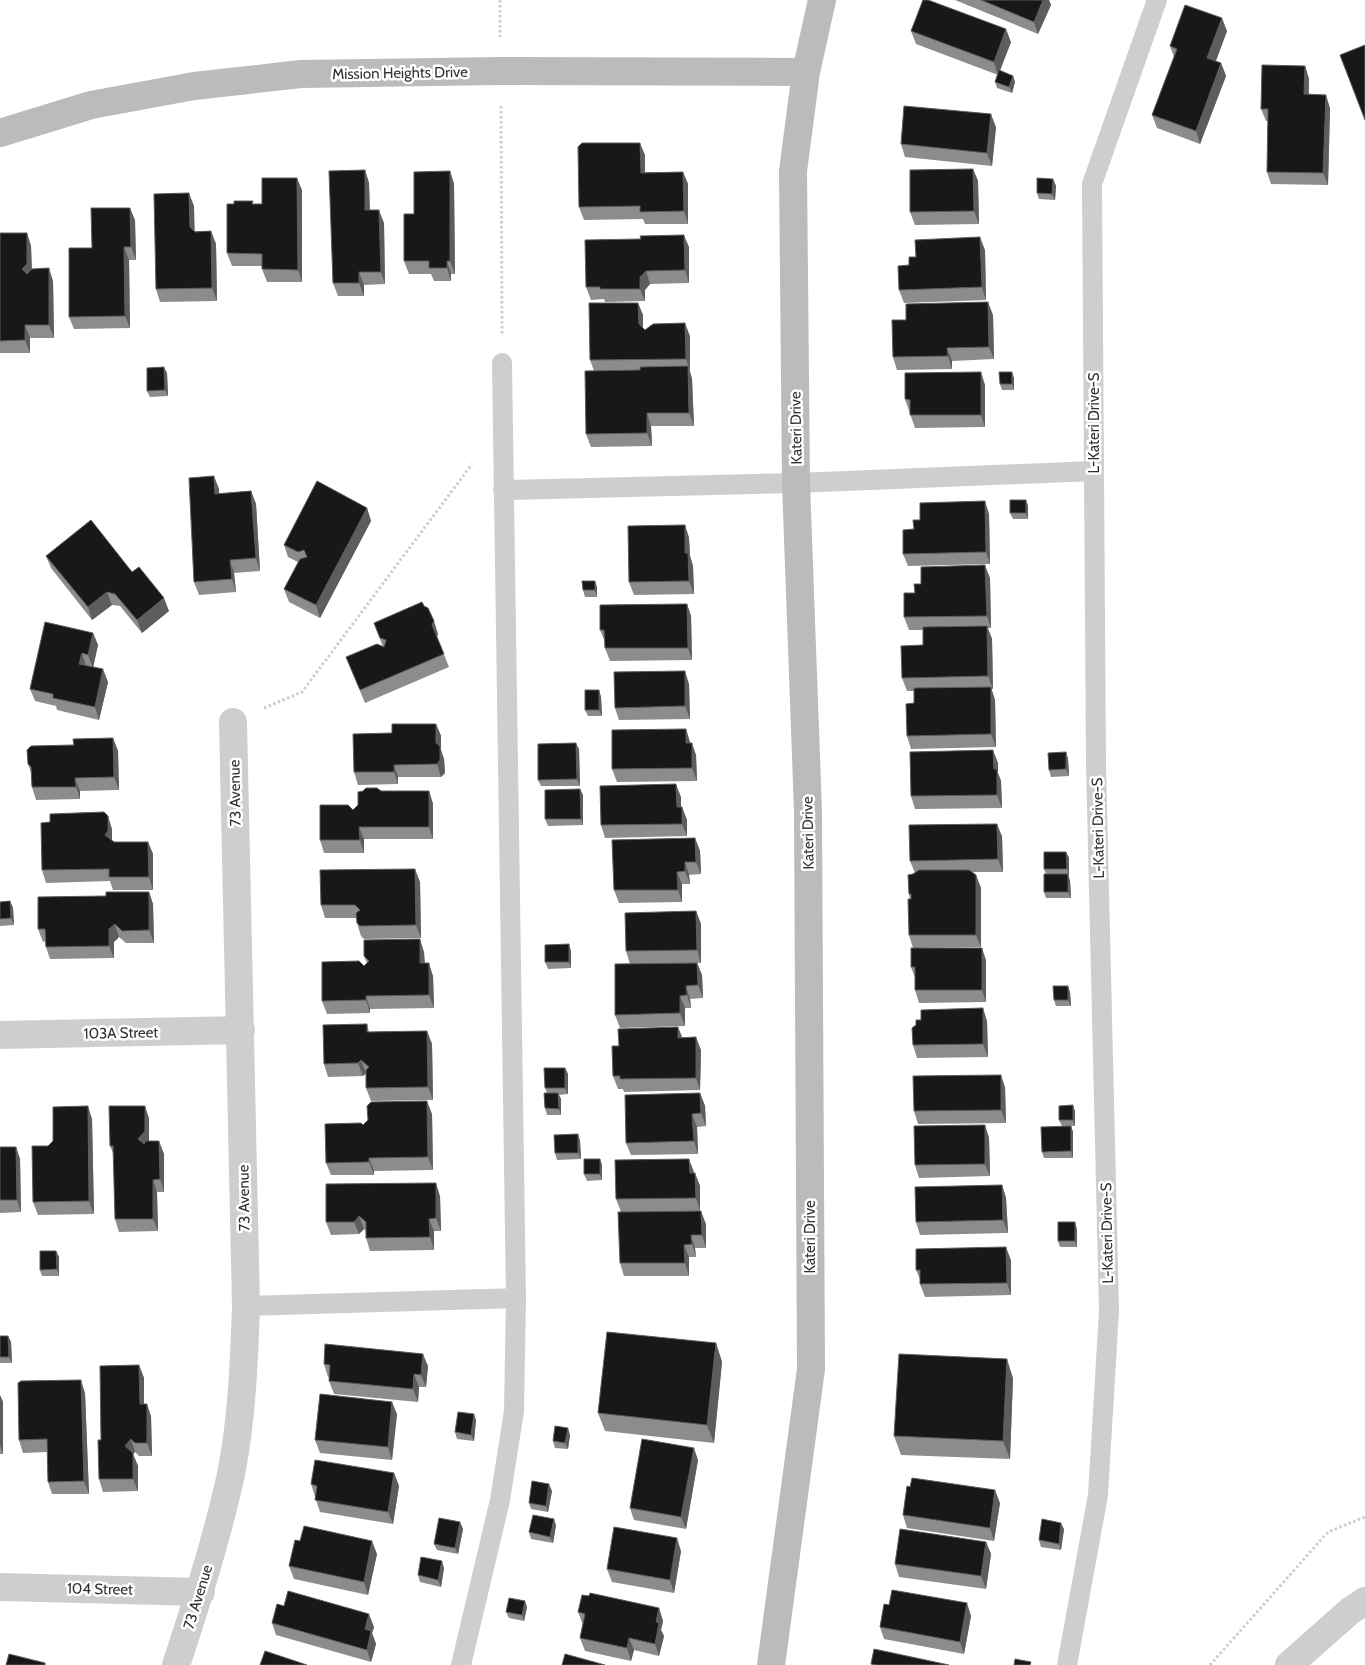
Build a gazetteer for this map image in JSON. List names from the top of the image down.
{
  "streets": {
    "street": [
      "Mission Heights Drive",
      "Kateri Drive",
      "73 Avenue",
      "103A Street",
      "104 Street"
    ],
    "lane": ["L-Kateri Drive-S"]
  },
  "crossings": [
    ["Mission Heights Drive", "Kateri Drive"],
    ["73 Avenue", "103A Street"],
    ["73 Avenue", "104 Street"]
  ]
}
